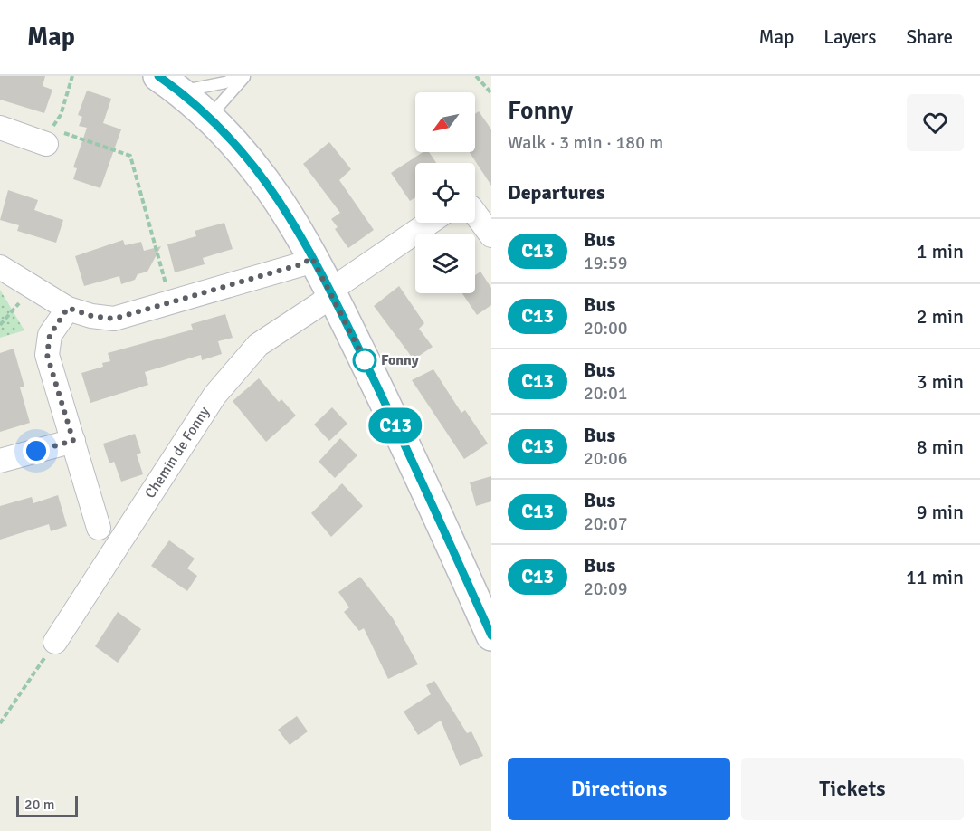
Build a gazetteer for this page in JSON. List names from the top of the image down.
{
  "streets": {
    "street": ["Chemin de Fonny"]
  },
  "places": ["Fonny"],
  "lines": ["bus line C13"],
  "scale_bar": "20 m",
  "north": "bottom left",
  "page": {
    "header": "Map",
    "nav": ["Map", "Layers", "Share"],
    "on_map": "C13",
    "heading": [
      ["Fonny", "Walk · 3 min · 180 m"],
      "Departures"
    ],
    "list": [
      {
        "mark": "C13",
        "name": "Bus",
        "note": "19:59",
        "value": "1 min"
      },
      {
        "mark": "C13",
        "name": "Bus",
        "note": "20:00",
        "value": "2 min"
      },
      {
        "mark": "C13",
        "name": "Bus",
        "note": "20:01",
        "value": "3 min"
      },
      {
        "mark": "C13",
        "name": "Bus",
        "note": "20:06",
        "value": "8 min"
      },
      {
        "mark": "C13",
        "name": "Bus",
        "note": "20:07",
        "value": "9 min"
      },
      {
        "mark": "C13",
        "name": "Bus",
        "note": "20:09",
        "value": "11 min"
      }
    ],
    "buttons": ["Directions", "Tickets"],
    "scale": "20 m"
  }
}
